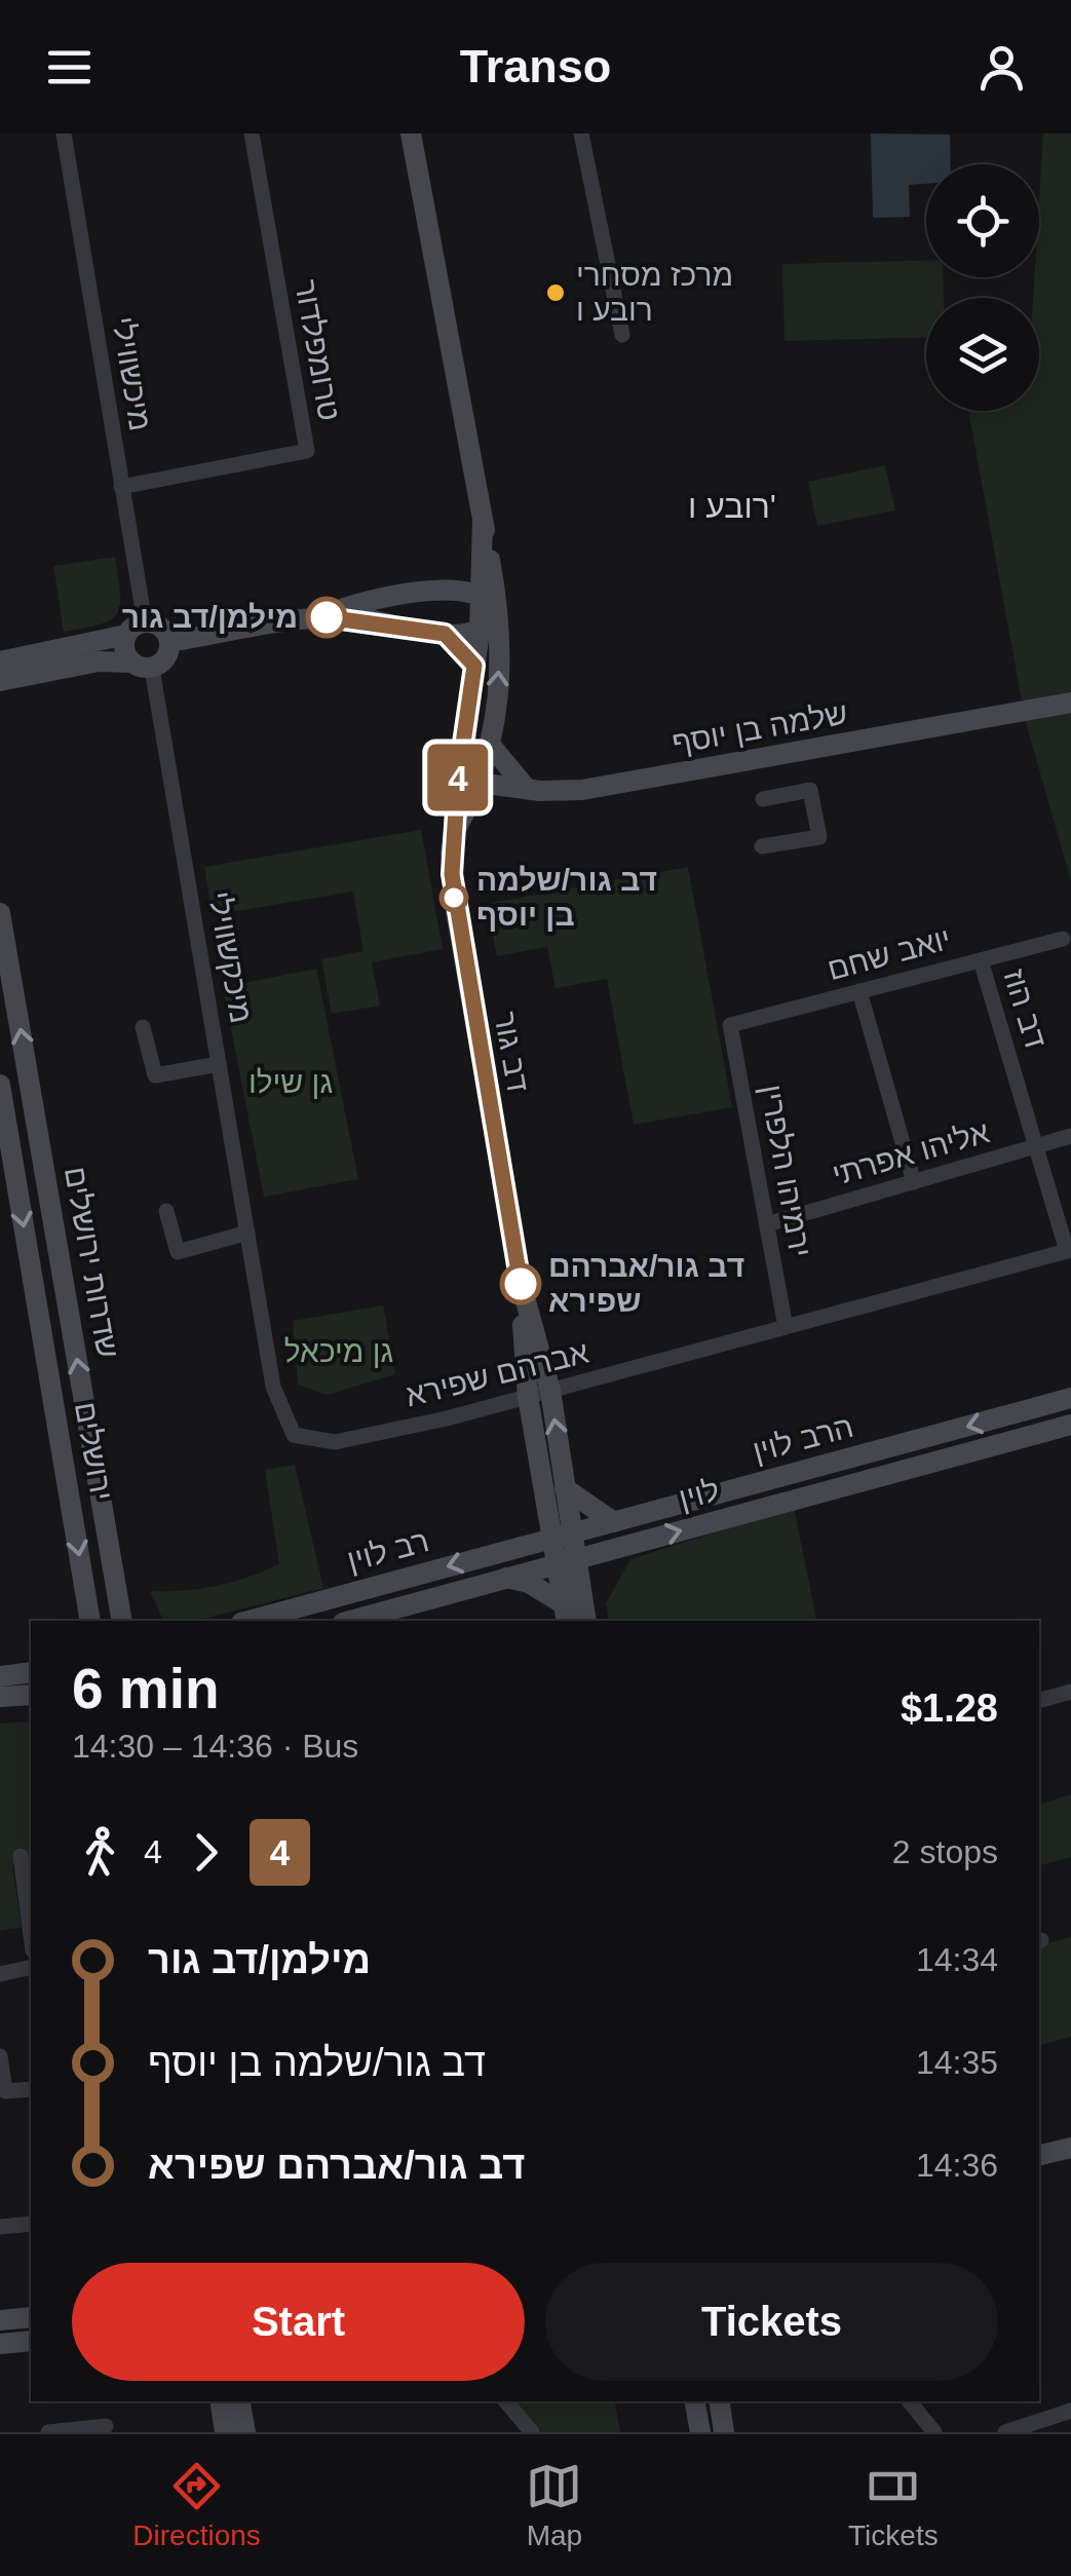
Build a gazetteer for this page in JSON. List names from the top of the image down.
{
  "streets": {
    "street": [
      "טרומפלדור",
      "מיכשווילי",
      "שלמה בן יוסף",
      "יואב שחם",
      "מיכקשווילי",
      "דב הוז",
      "דב גור",
      "אליהו אפרתי",
      "ירמיהו הלפרין",
      "שדרות ירושלים",
      "אברהם שפירא",
      "הרב לוין",
      "ירושלים",
      "לוין",
      "רב לוין"
    ]
  },
  "crossings": [
    ["טרומפלדור", "מיכשווילי"],
    ["מיכשווילי", "מיכקשווילי"],
    ["שלמה בן יוסף", "דב גור"],
    ["יואב שחם", "דב הוז"],
    ["יואב שחם", "ירמיהו הלפרין"],
    ["מיכקשווילי", "אברהם שפירא"],
    ["דב הוז", "אליהו אפרתי"],
    ["דב הוז", "אברהם שפירא"],
    ["דב גור", "אברהם שפירא"],
    ["דב גור", "הרב לוין"],
    ["דב גור", "רב לוין"],
    ["אליהו אפרתי", "ירמיהו הלפרין"],
    ["ירמיהו הלפרין", "אברהם שפירא"],
    ["הרב לוין", "רב לוין"]
  ],
  "one_way": [
    "שדרות ירושלים",
    "הרב לוין",
    "ירושלים",
    "לוין",
    "רב לוין"
  ],
  "districts": ["רובע ו'"],
  "parks": ["גן שילו", "גן מיכאל"],
  "places": [
    "מרכז מסחרי רובע ו",
    "מילמן/דב גור",
    "דב גור/שלמה בן יוסף",
    "דב גור/אברהם שפירא"
  ],
  "lines": ["bus line 4"],
  "page": {
    "header": "Transo",
    "on_map": "4",
    "heading": ["6 min", "14:30 – 14:36 · Bus", "$1.28"],
    "legs": ["4", "4", "2 stops"],
    "list": [
      {
        "name": "מילמן/דב גור",
        "value": "14:34"
      },
      {
        "name": "דב גור/שלמה בן יוסף",
        "value": "14:35"
      },
      {
        "name": "דב גור/אברהם שפירא",
        "value": "14:36"
      }
    ],
    "buttons": ["Start", "Tickets"],
    "tabs": ["Directions", "Map", "Tickets"]
  }
}
